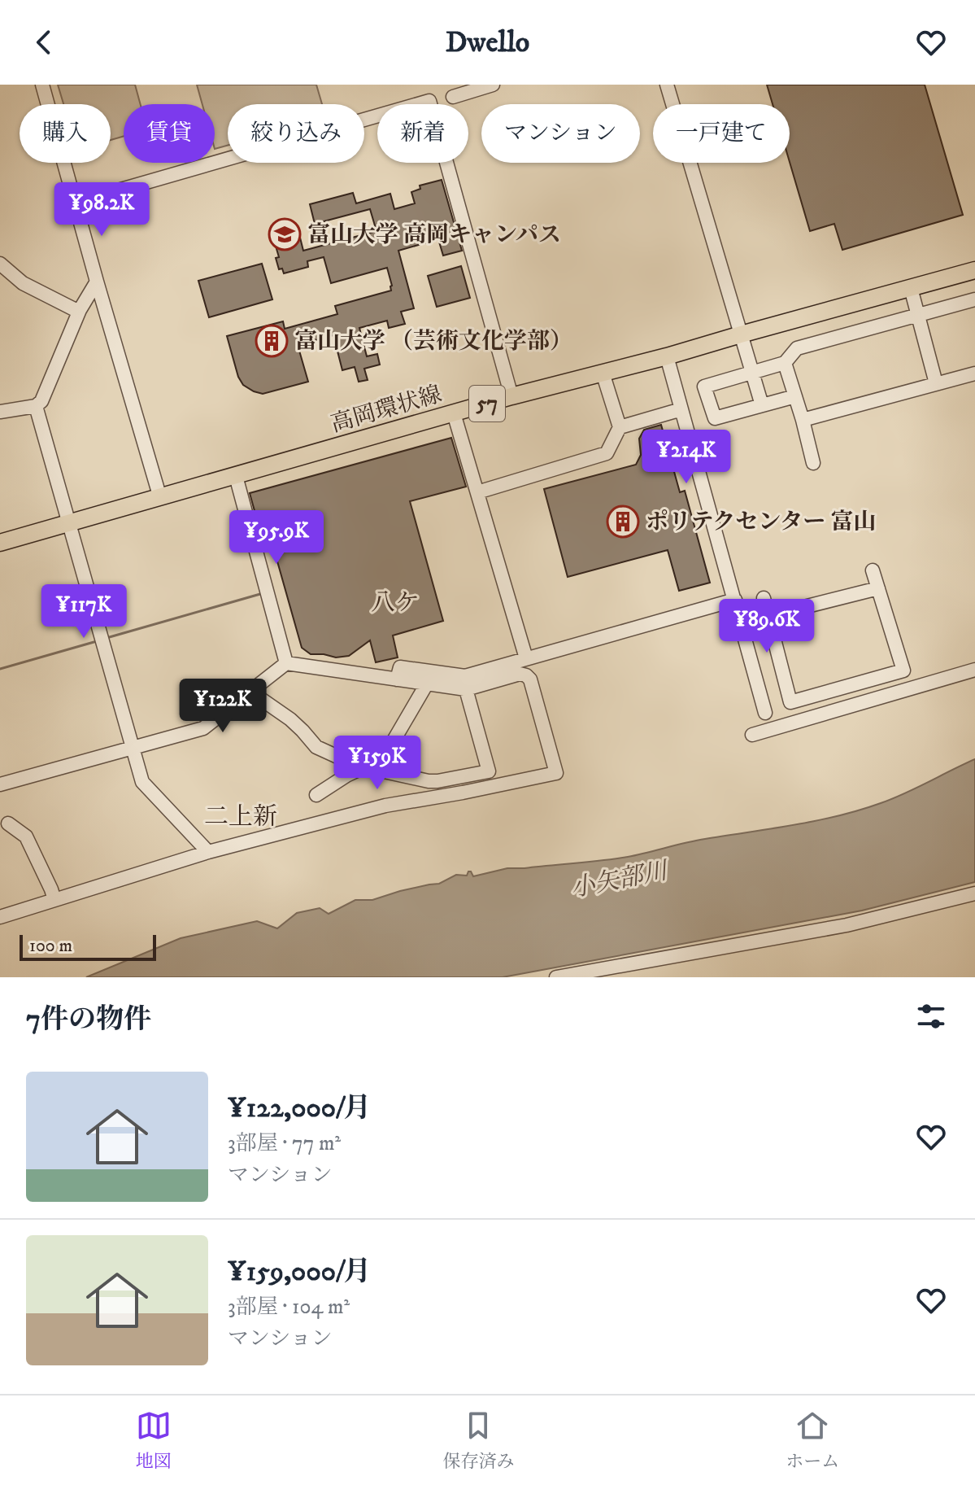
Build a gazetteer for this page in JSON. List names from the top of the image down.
{
  "streets": {
    "main road": ["57", "高岡環状線"]
  },
  "districts": ["八ケ", "二上新"],
  "water": ["小矢部川"],
  "places": {
    "school or university": ["富山大学 高岡キャンパス"],
    "building": ["富山大学 （芸術文化学部）", "ポリテクセンター 富山"]
  },
  "scale_bar": "100 m",
  "page": {
    "header": "Dwello",
    "chip": [
      "購入",
      "賃貸",
      "絞り込み",
      "新着",
      "マンション",
      "一戸建て"
    ],
    "price": [
      "¥98.2K",
      "¥214K",
      "¥95.9K",
      "¥117K",
      "¥89.6K",
      "¥122K",
      "¥159K"
    ],
    "scale": "100 m",
    "heading": "7件の物件",
    "list": [
      {
        "name": "¥122,000/月",
        "note": "3部屋 · 77 m² · マンション"
      },
      {
        "name": "¥159,000/月",
        "note": "3部屋 · 104 m² · マンション"
      }
    ],
    "tabs": ["地図", "保存済み", "ホーム"]
  }
}
